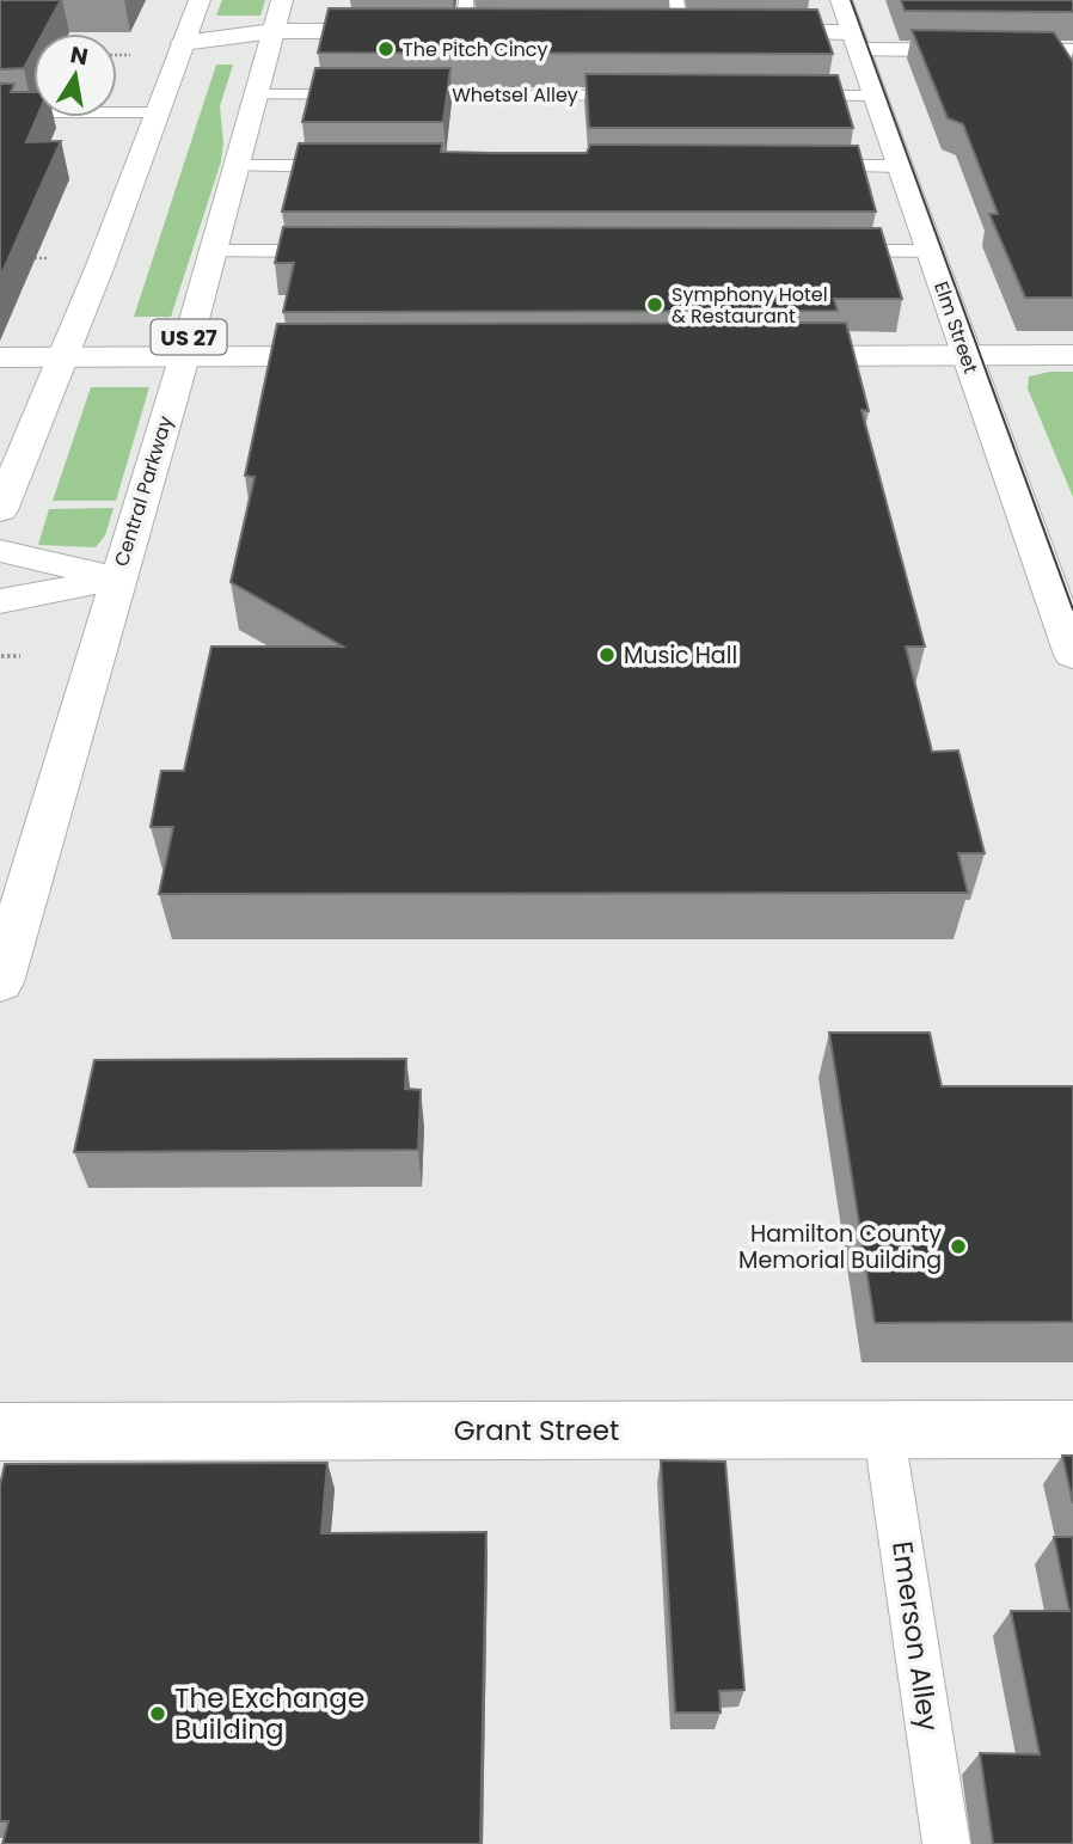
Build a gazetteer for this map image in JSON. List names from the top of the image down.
{
  "streets": {
    "street": [
      "Elm Street",
      "US 27",
      "Central Parkway",
      "Grant Street"
    ],
    "lane": ["Whetsel Alley", "Emerson Alley"]
  },
  "crossings": [
    ["Whetsel Alley", "Central Parkway"],
    ["Grant Street", "Emerson Alley"]
  ],
  "places": [
    "The Pitch Cincy",
    "Symphony Hotel & Restaurant",
    "Music Hall",
    "Hamilton County Memorial Building",
    "The Exchange Building"
  ],
  "north": "top"
}
